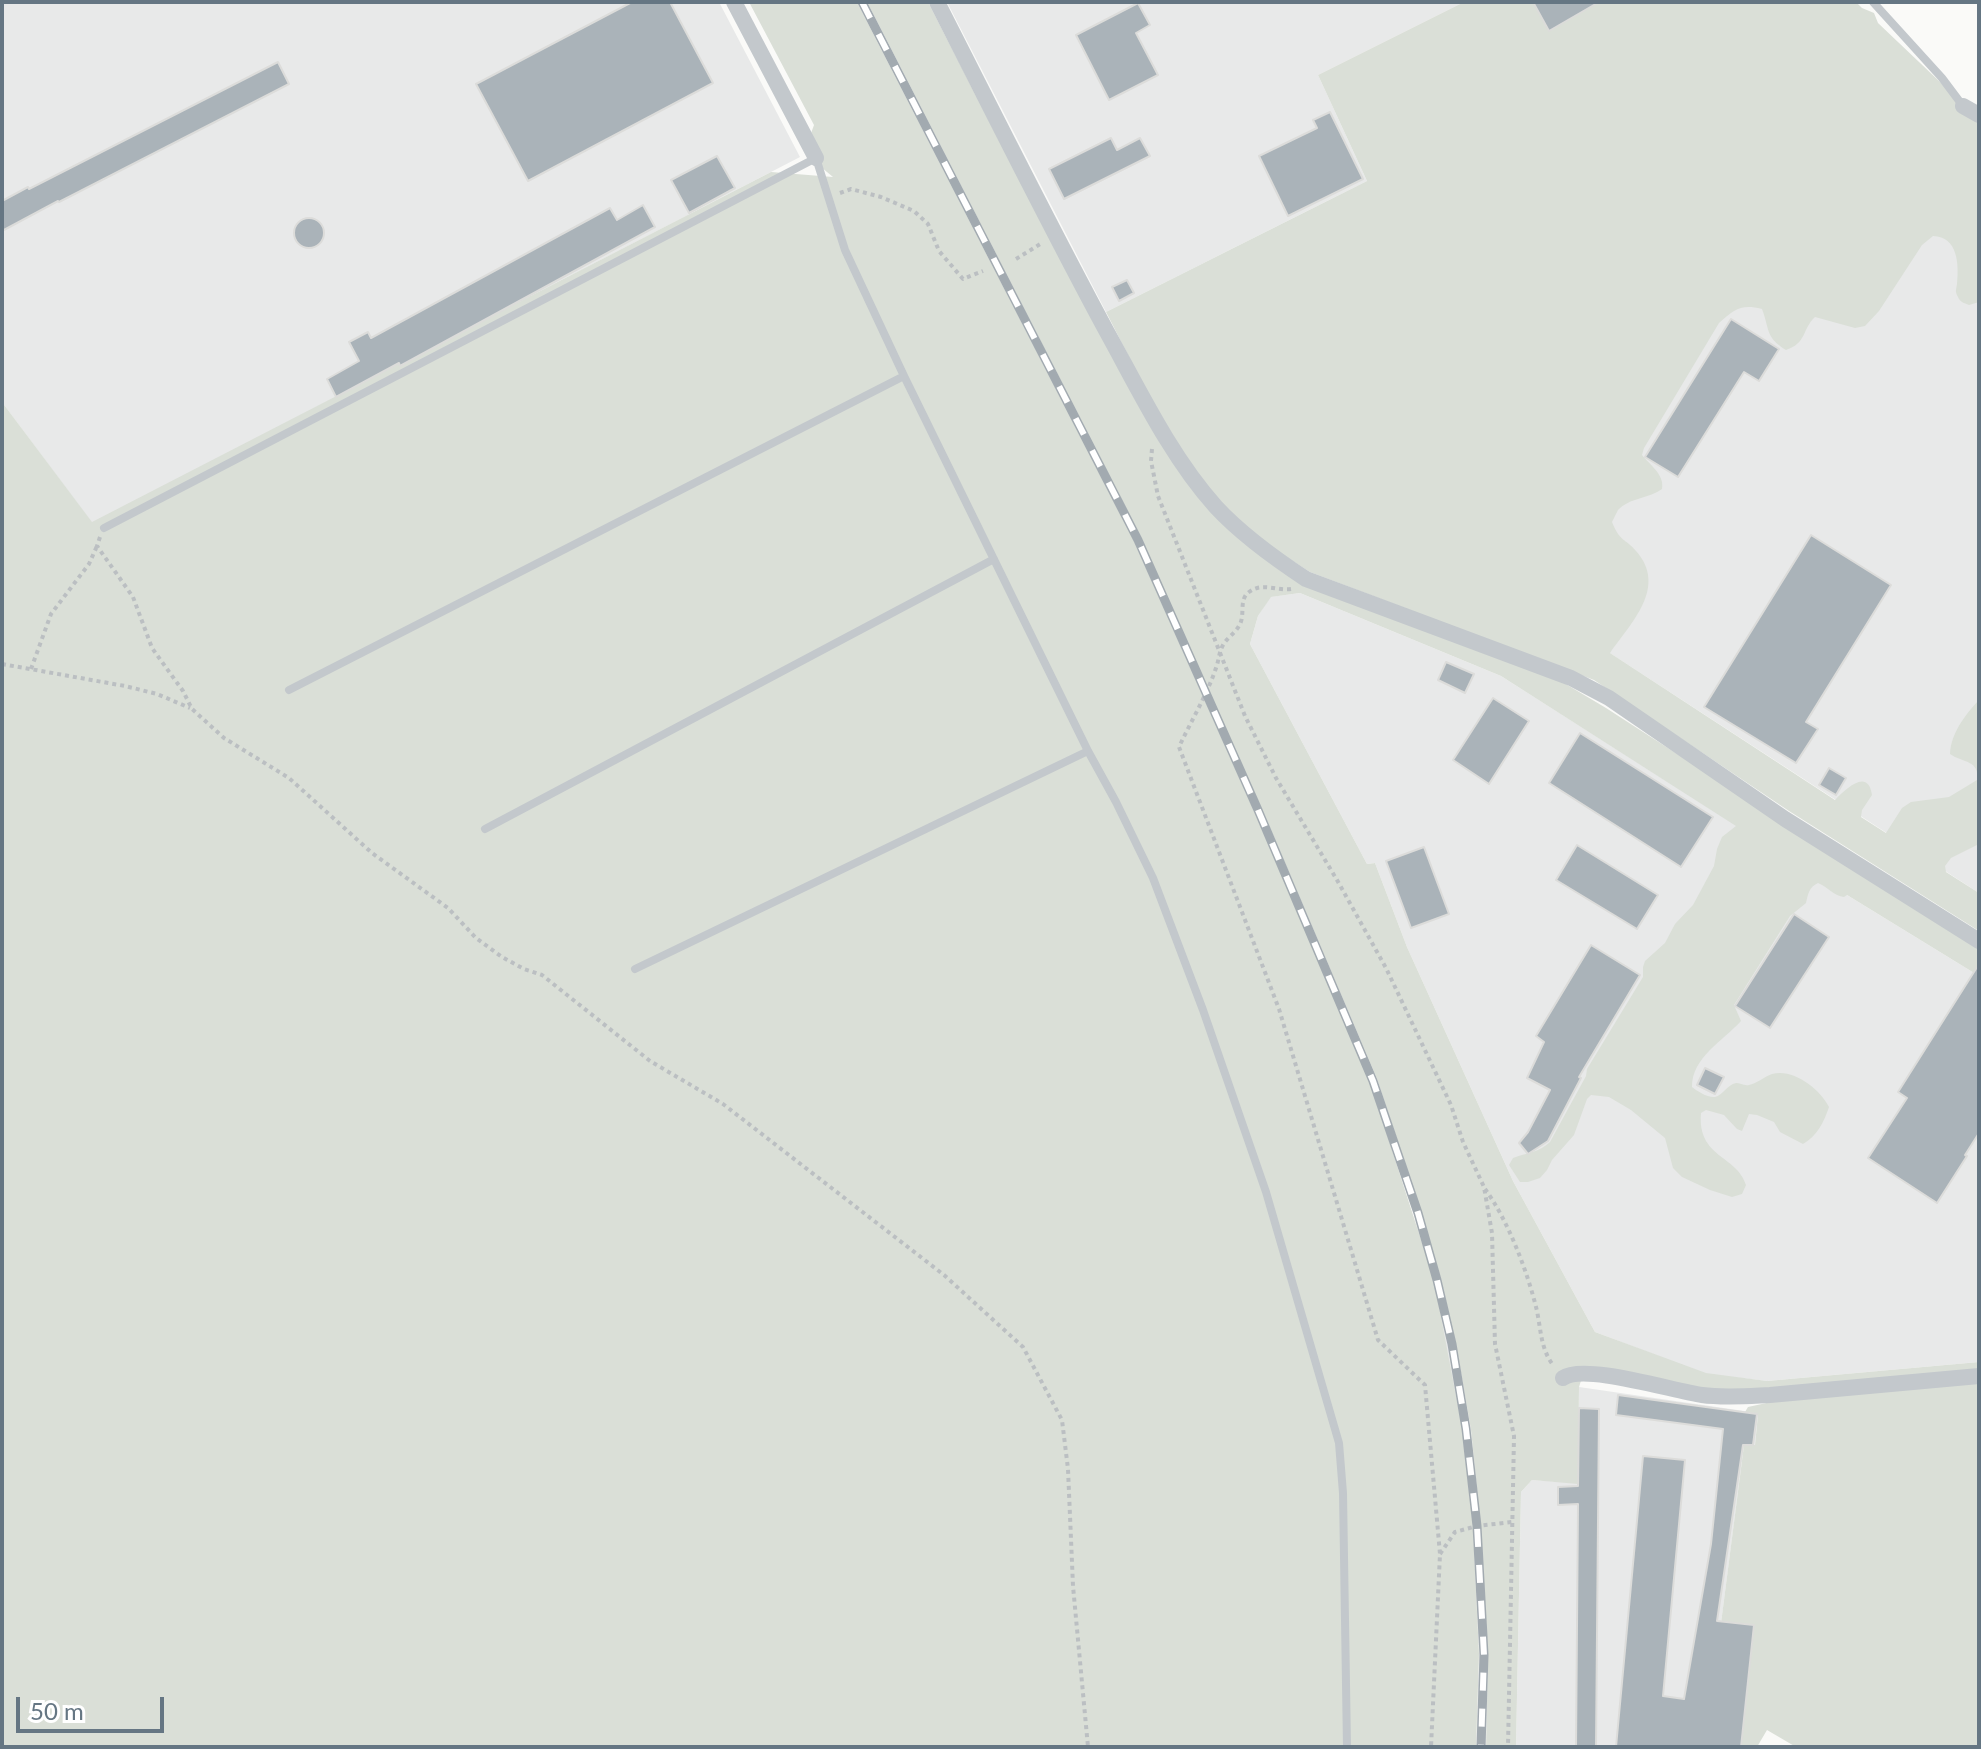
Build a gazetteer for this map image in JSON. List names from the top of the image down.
{
  "scale_bar": "50 m"
}
